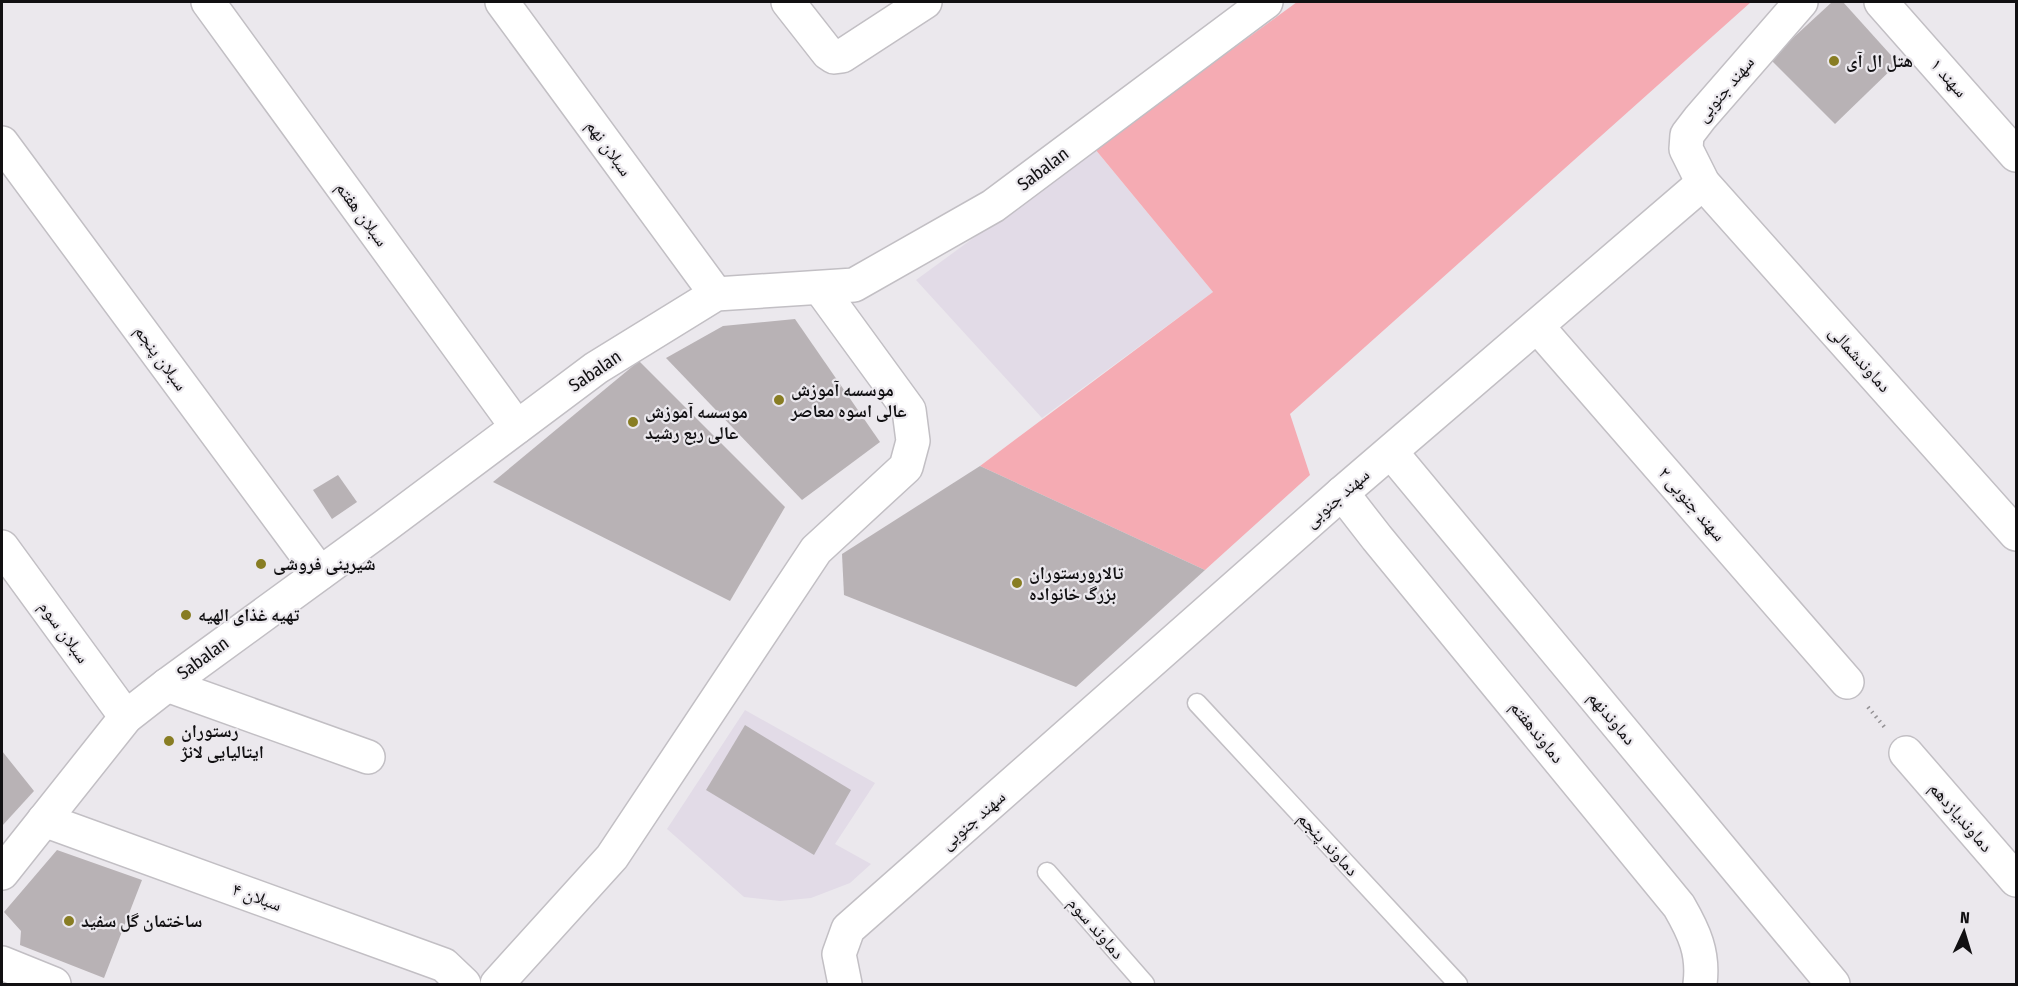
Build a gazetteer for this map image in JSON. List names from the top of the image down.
{
  "streets": {
    "street": [
      "سهند ۱",
      "سهند جنوبی",
      "سبلان نهم",
      "Sabalan",
      "سبلان هفتم",
      "سبلان پنجم",
      "دماوندشمالی",
      "سهند جنوبی ۲",
      "سبلان سوم",
      "دماوندنهم",
      "دماوندهفتم",
      "دماوندیازدهم",
      "سبلان ۴"
    ],
    "lane": ["دماوند پنجم", "دماوند سوم"]
  },
  "crossings": [
    ["سهند جنوبی", "دماوندشمالی"],
    ["سهند جنوبی", "سهند جنوبی ۲"],
    ["سهند جنوبی", "دماوندنهم"],
    ["سهند جنوبی", "دماوندهفتم"],
    ["سبلان نهم", "Sabalan"],
    ["Sabalan", "سبلان هفتم"],
    ["Sabalan", "سبلان پنجم"],
    ["Sabalan", "سبلان سوم"],
    ["Sabalan", "سبلان ۴"]
  ],
  "places": [
    "هتل ال آی",
    "موسسه آموزش عالی اسوه معاصر",
    "موسسه آموزش عالی ربع رشید",
    "شیرینی فروشی",
    "تالارورستوران بزرگ خانواده",
    "تهیه غذای الهیه",
    "رستوران ایتالیایی لانژ",
    "ساختمان گل سفید"
  ],
  "north": "top"
}
